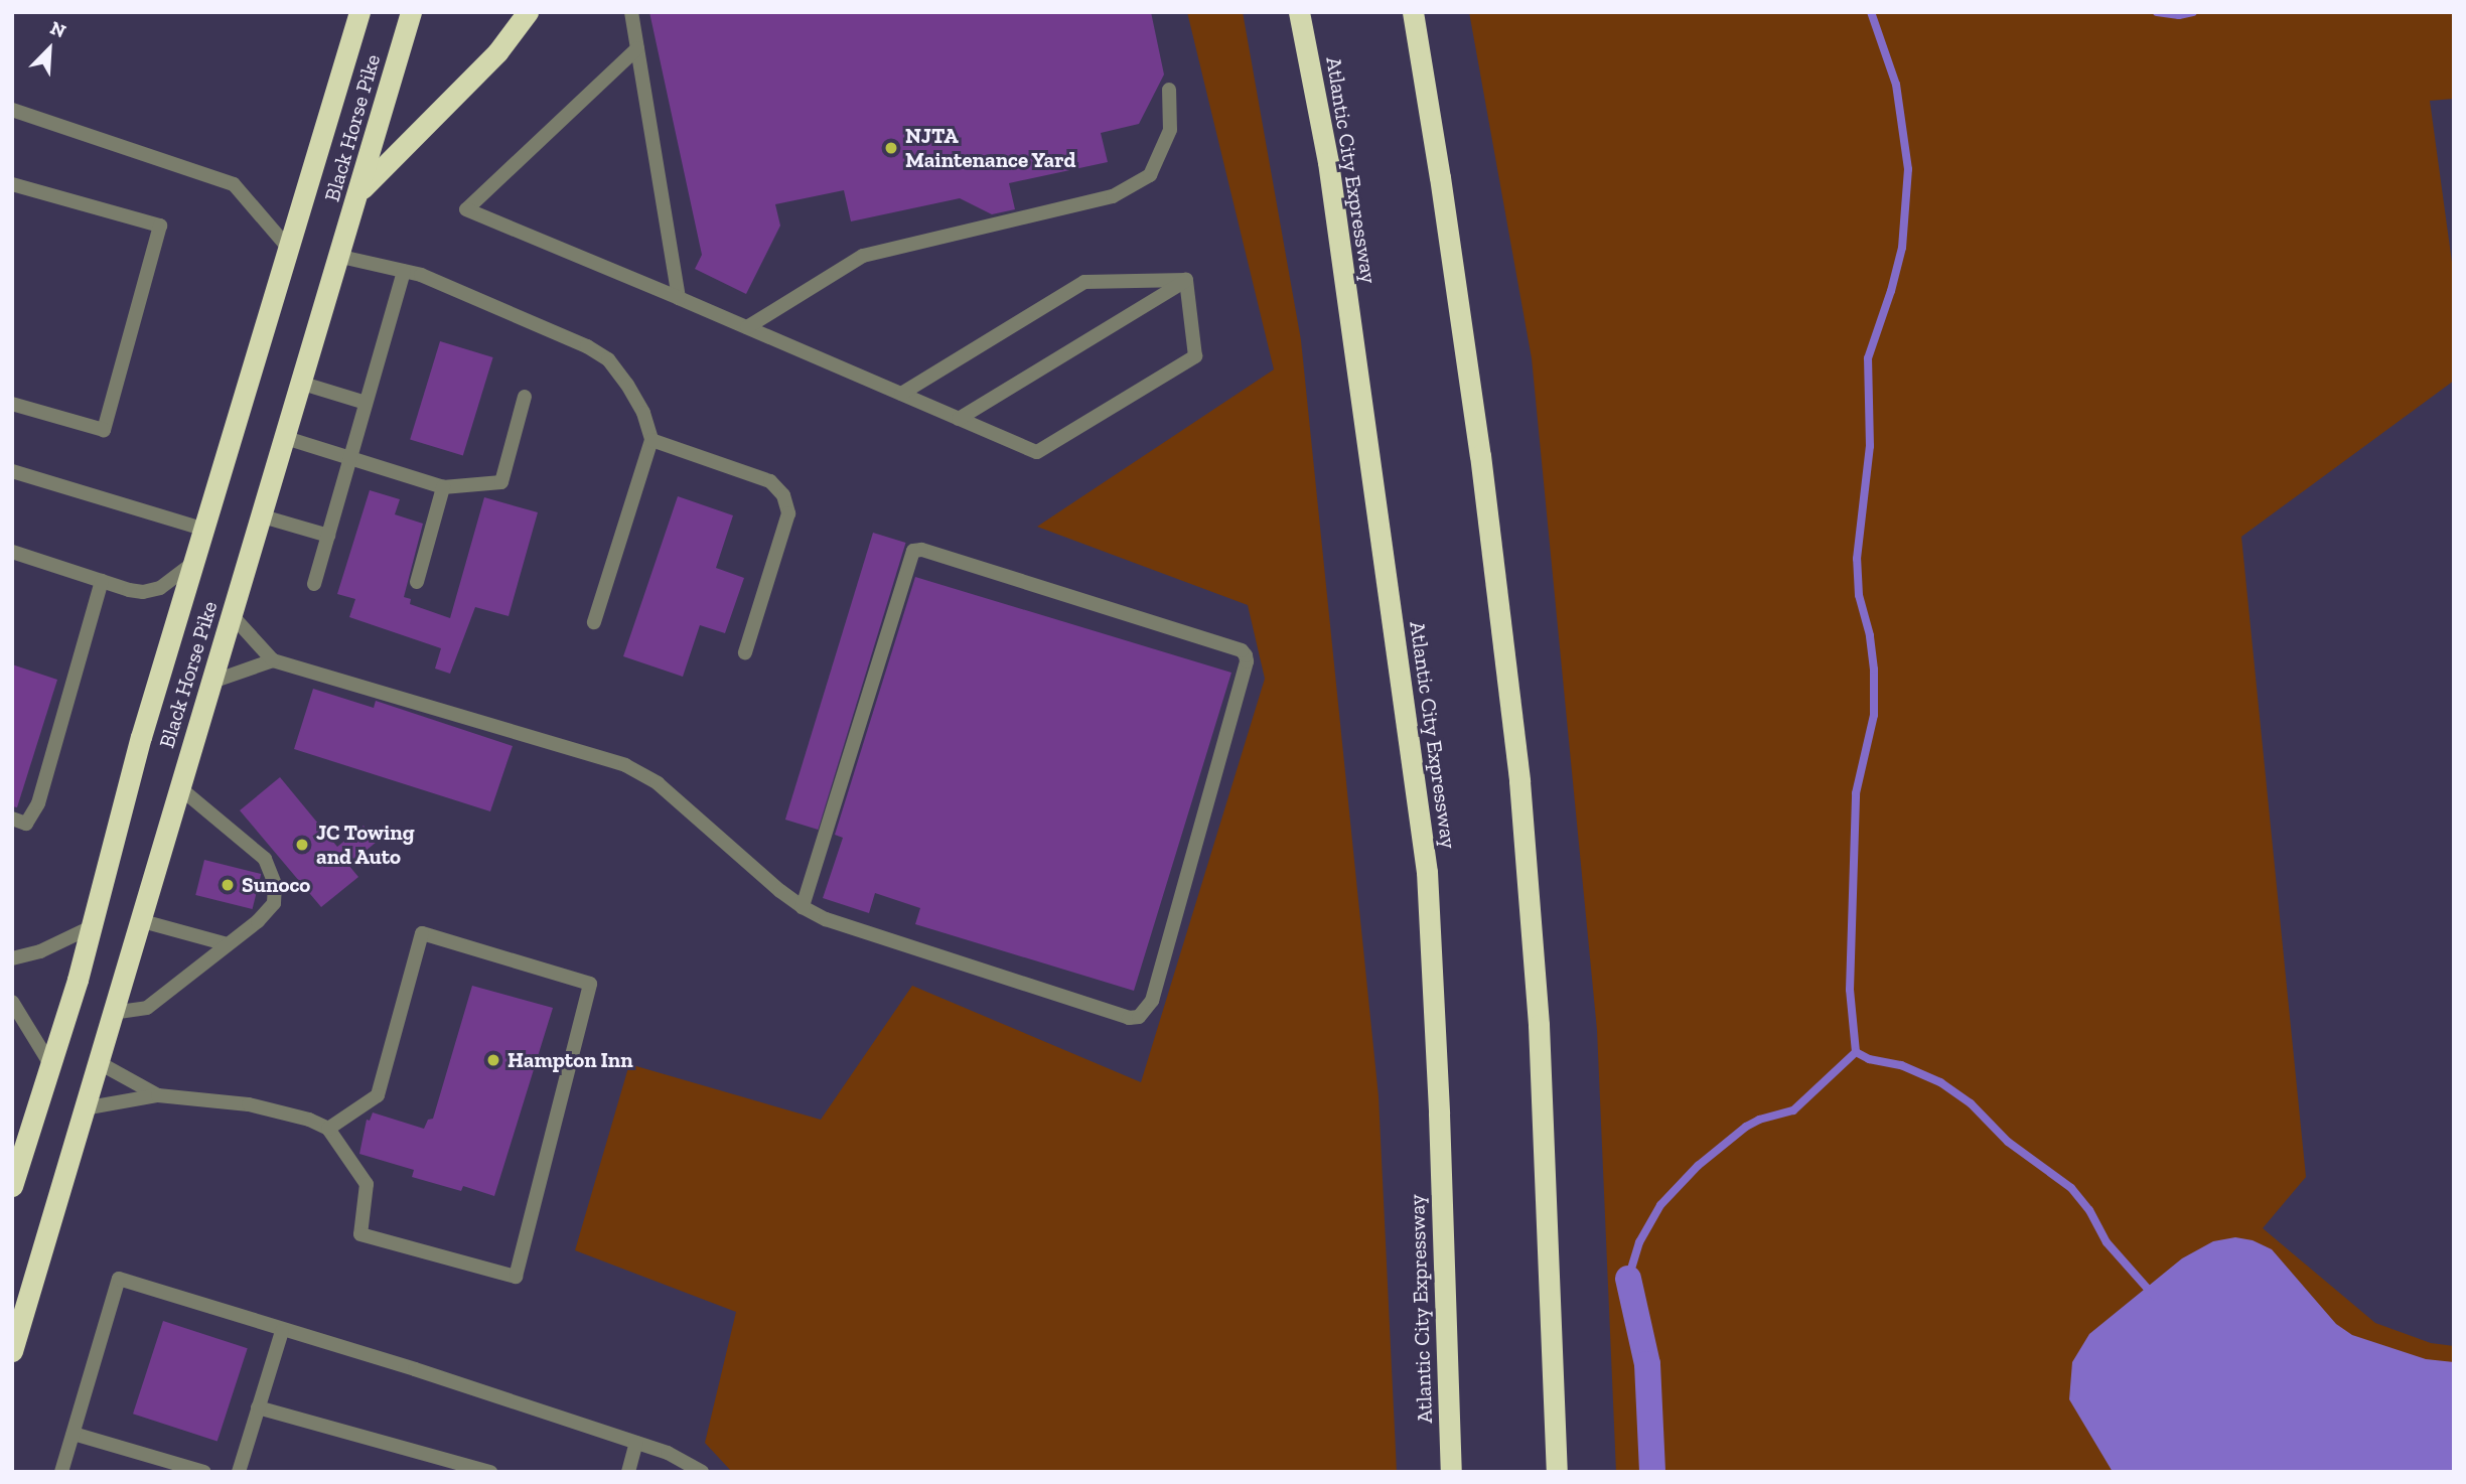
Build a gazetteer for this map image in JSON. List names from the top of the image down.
{
  "streets": {
    "highway": ["Black Horse Pike", "Atlantic City Expressway"]
  },
  "places": [
    "NJTA Maintenance Yard",
    "JC Towing and Auto",
    "Sunoco",
    "Hampton Inn"
  ],
  "north": "top right"
}
